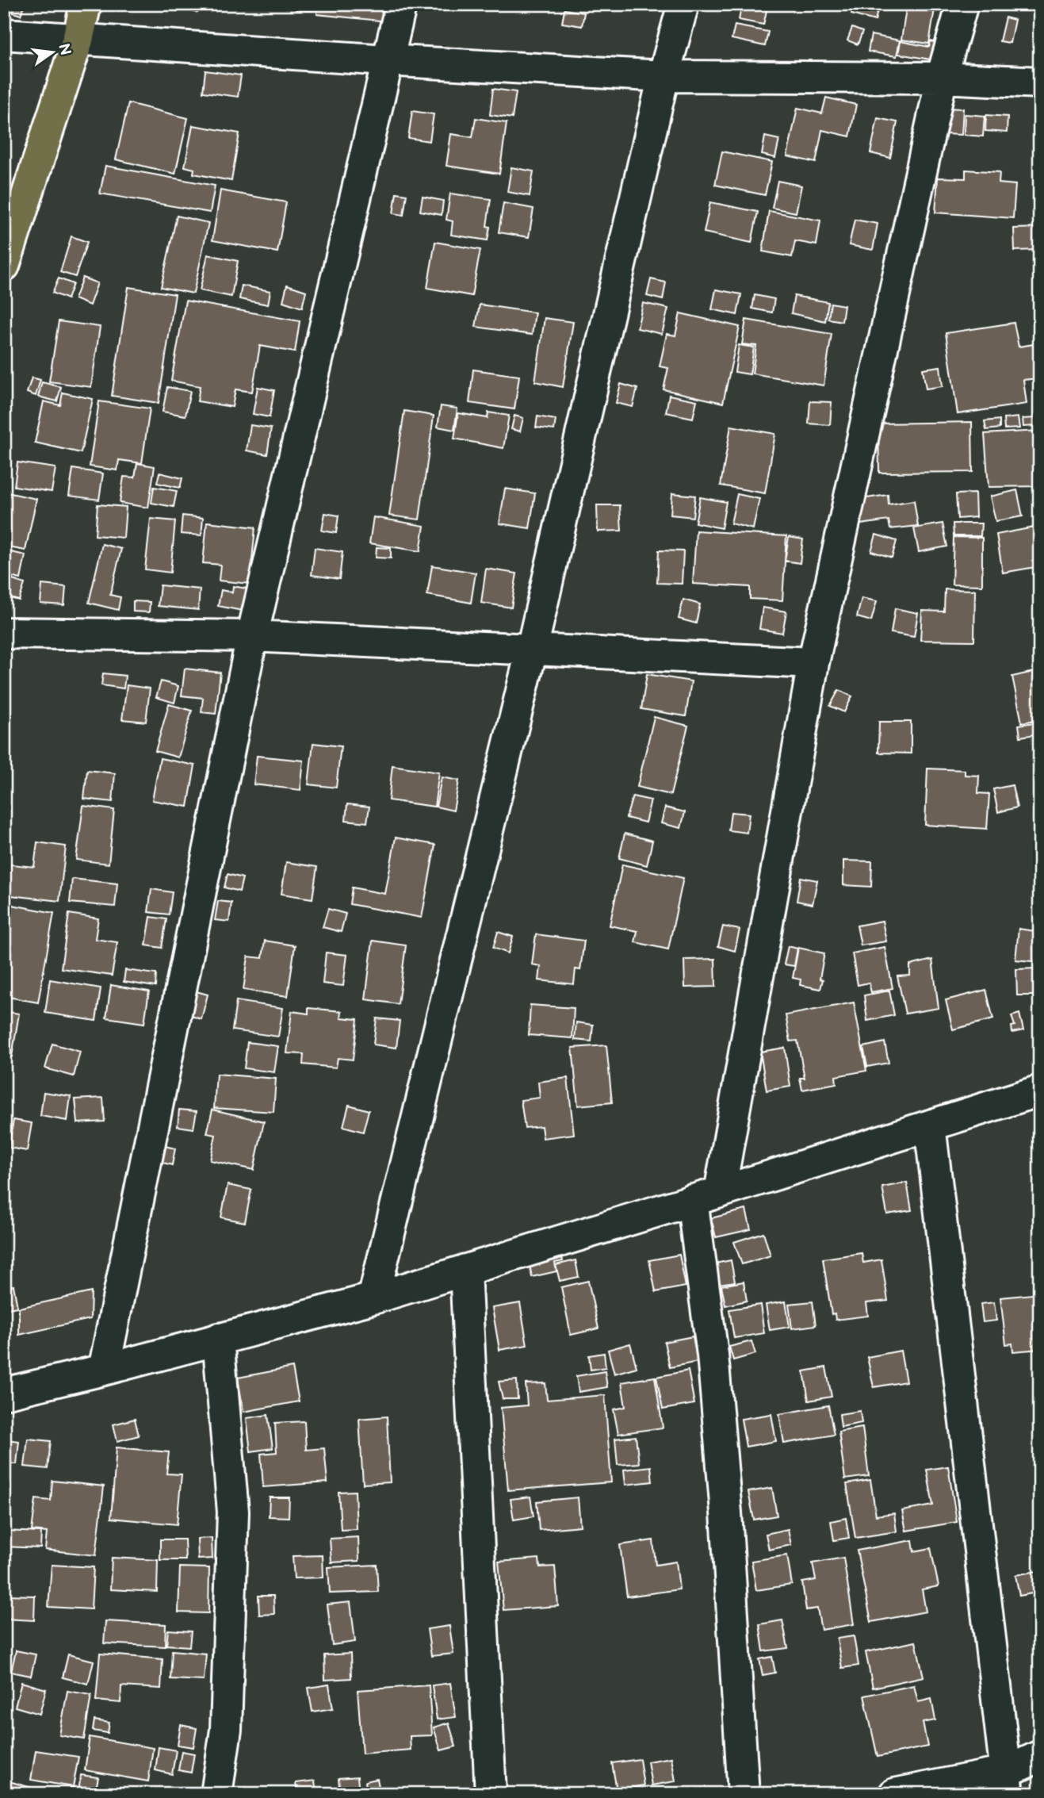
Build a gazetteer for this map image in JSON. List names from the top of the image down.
{
  "north": "right"
}
